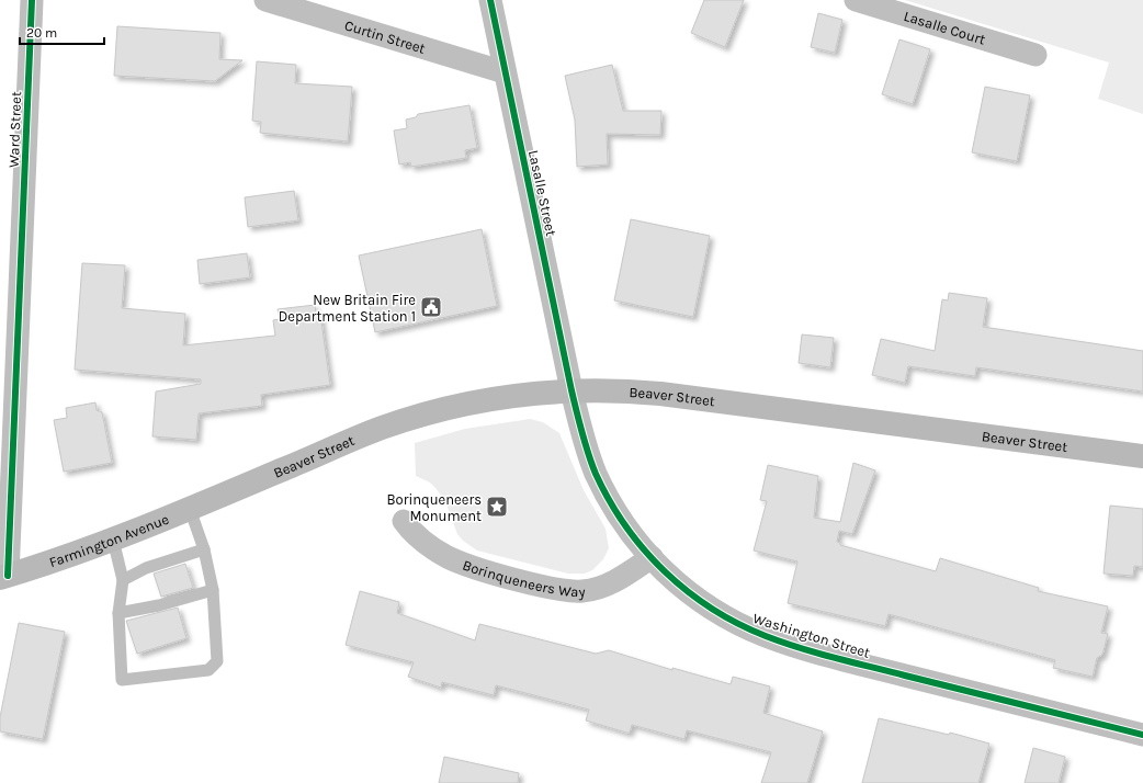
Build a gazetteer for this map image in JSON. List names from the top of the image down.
{
  "streets": {
    "main road": ["Beaver Street", "Farmington Avenue"],
    "street": [
      "Lasalle Court",
      "Curtin Street",
      "Ward Street",
      "Lasalle Street",
      "Borinqueneers Way",
      "Washington Street"
    ]
  },
  "crossings": [
    ["Curtin Street", "Lasalle Street"],
    ["Ward Street", "Farmington Avenue"],
    ["Lasalle Street", "Beaver Street"],
    ["Lasalle Street", "Washington Street"],
    ["Beaver Street", "Farmington Avenue"],
    ["Beaver Street", "Washington Street"],
    ["Borinqueneers Way", "Washington Street"]
  ],
  "places": {
    "public building": ["New Britain Fire Department Station 1"],
    "place": ["Borinqueneers Monument"]
  },
  "scale_bar": "20 m"
}
